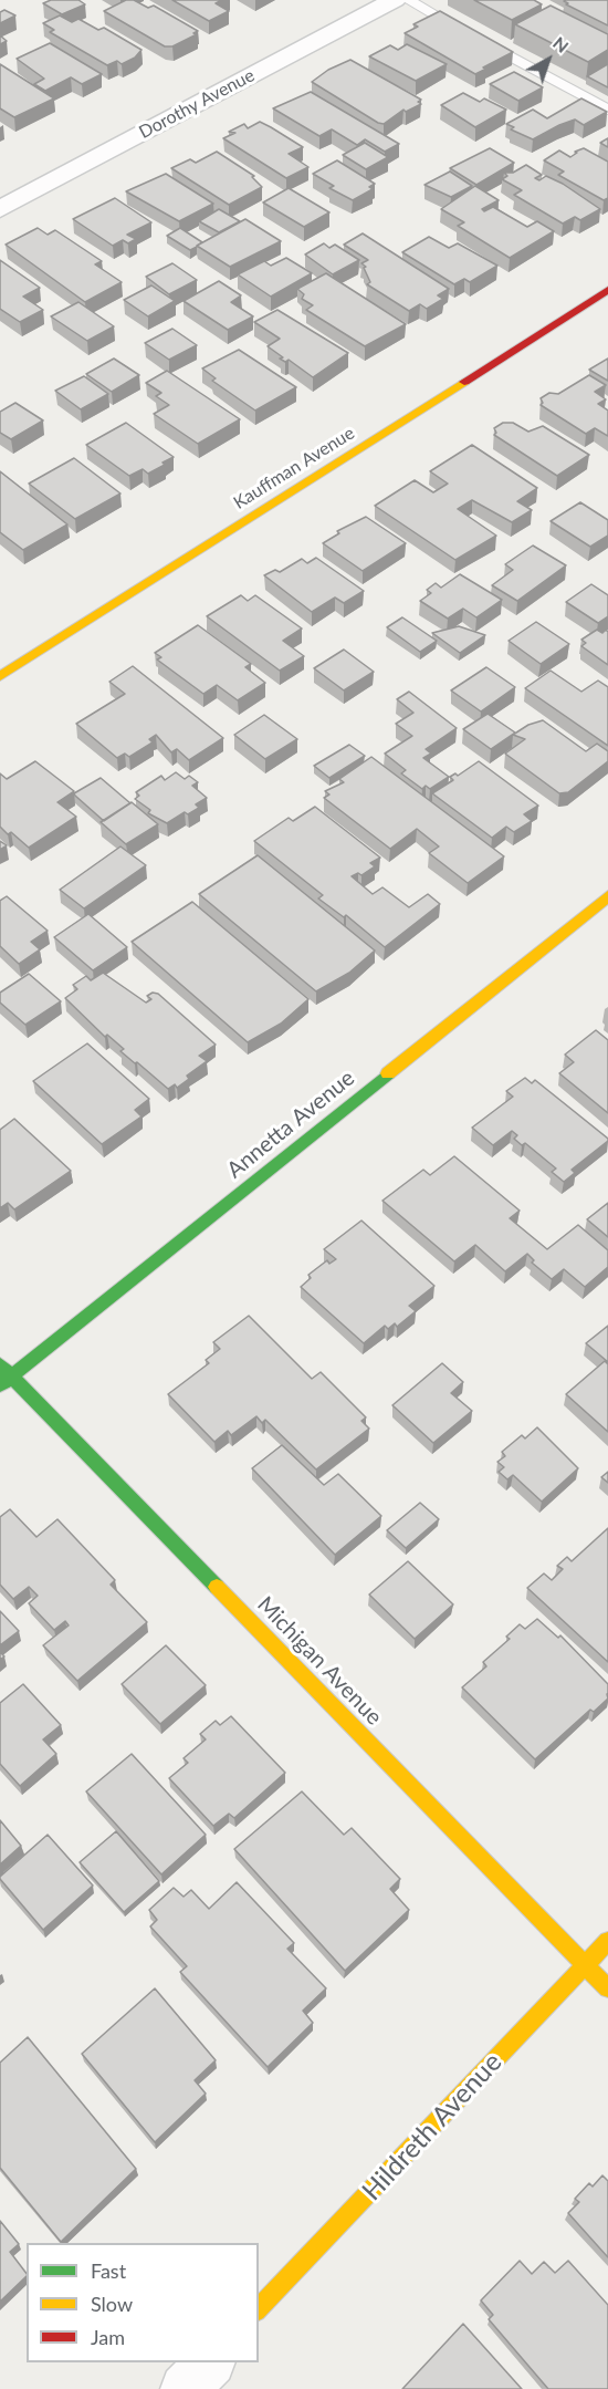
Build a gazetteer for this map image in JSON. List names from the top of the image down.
{
  "streets": {
    "street": [
      "Dorothy Avenue",
      "Kauffman Avenue",
      "Annetta Avenue",
      "Michigan Avenue",
      "Hildreth Avenue"
    ]
  },
  "crossings": [
    ["Annetta Avenue", "Michigan Avenue"],
    ["Michigan Avenue", "Hildreth Avenue"]
  ],
  "legend": ["Fast", "Slow", "Jam"],
  "north": "top right"
}
